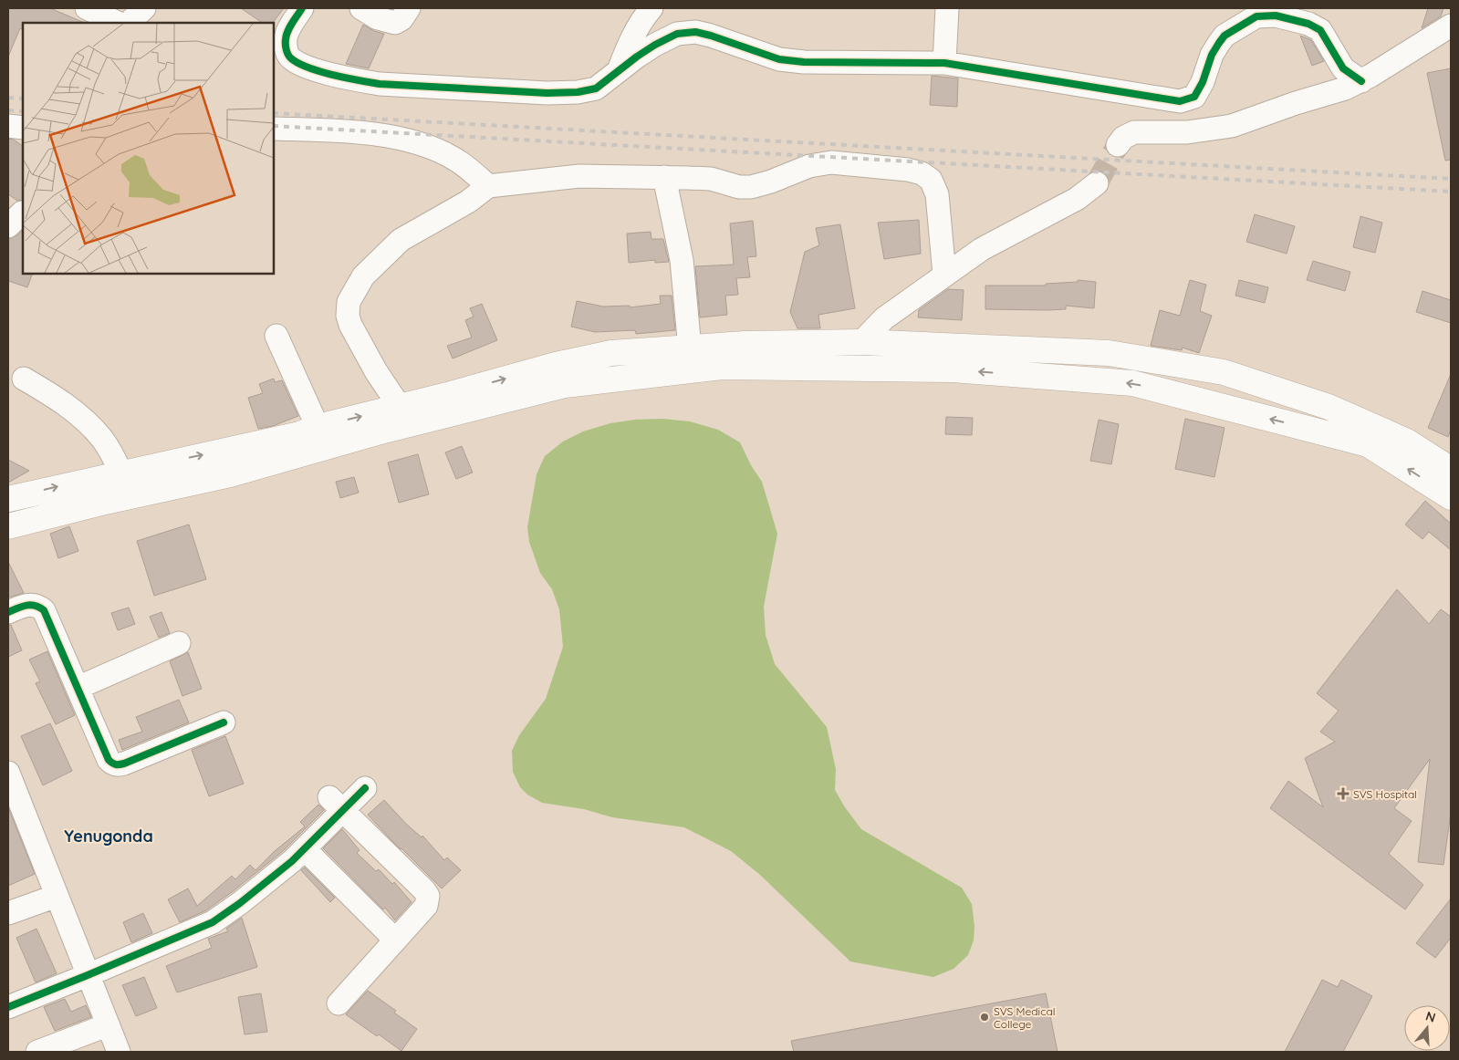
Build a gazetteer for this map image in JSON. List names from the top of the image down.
{
  "districts": ["Yenugonda"],
  "places": {
    "health": ["SVS Hospital"],
    "other": ["SVS Medical College"]
  },
  "north": "top"
}
